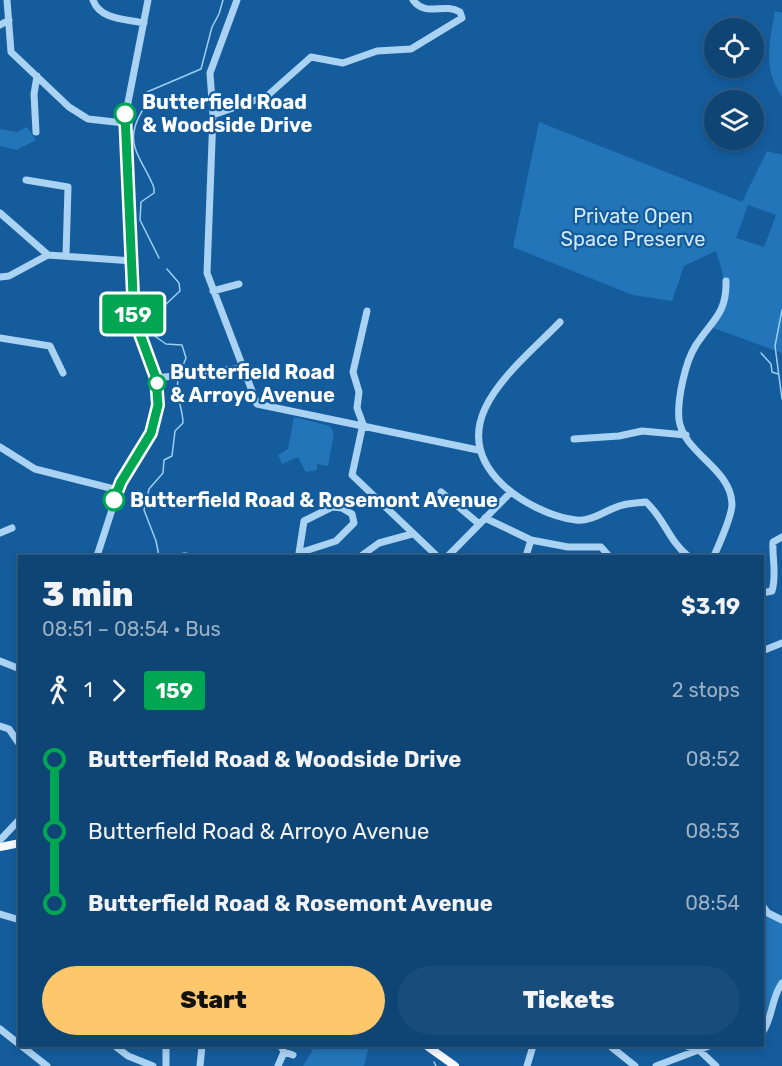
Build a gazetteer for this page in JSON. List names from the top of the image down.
{
  "parks": ["Private Open Space Preserve"],
  "places": ["Butterfield Road & Woodside Drive", "Butterfield Road & Arroyo Avenue", "Butterfield Road & Rosemont Avenue"],
  "lines": ["bus line 159"],
  "page": {
    "on_map": "159",
    "heading": ["3 min", "08:51 – 08:54 · Bus", "$3.19"],
    "legs": ["1", "159", "2 stops"],
    "list": [
      {
        "name": "Butterfield Road & Woodside Drive",
        "value": "08:52"
      },
      {
        "name": "Butterfield Road & Arroyo Avenue",
        "value": "08:53"
      },
      {
        "name": "Butterfield Road & Rosemont Avenue",
        "value": "08:54"
      }
    ],
    "buttons": ["Start", "Tickets"]
  }
}
